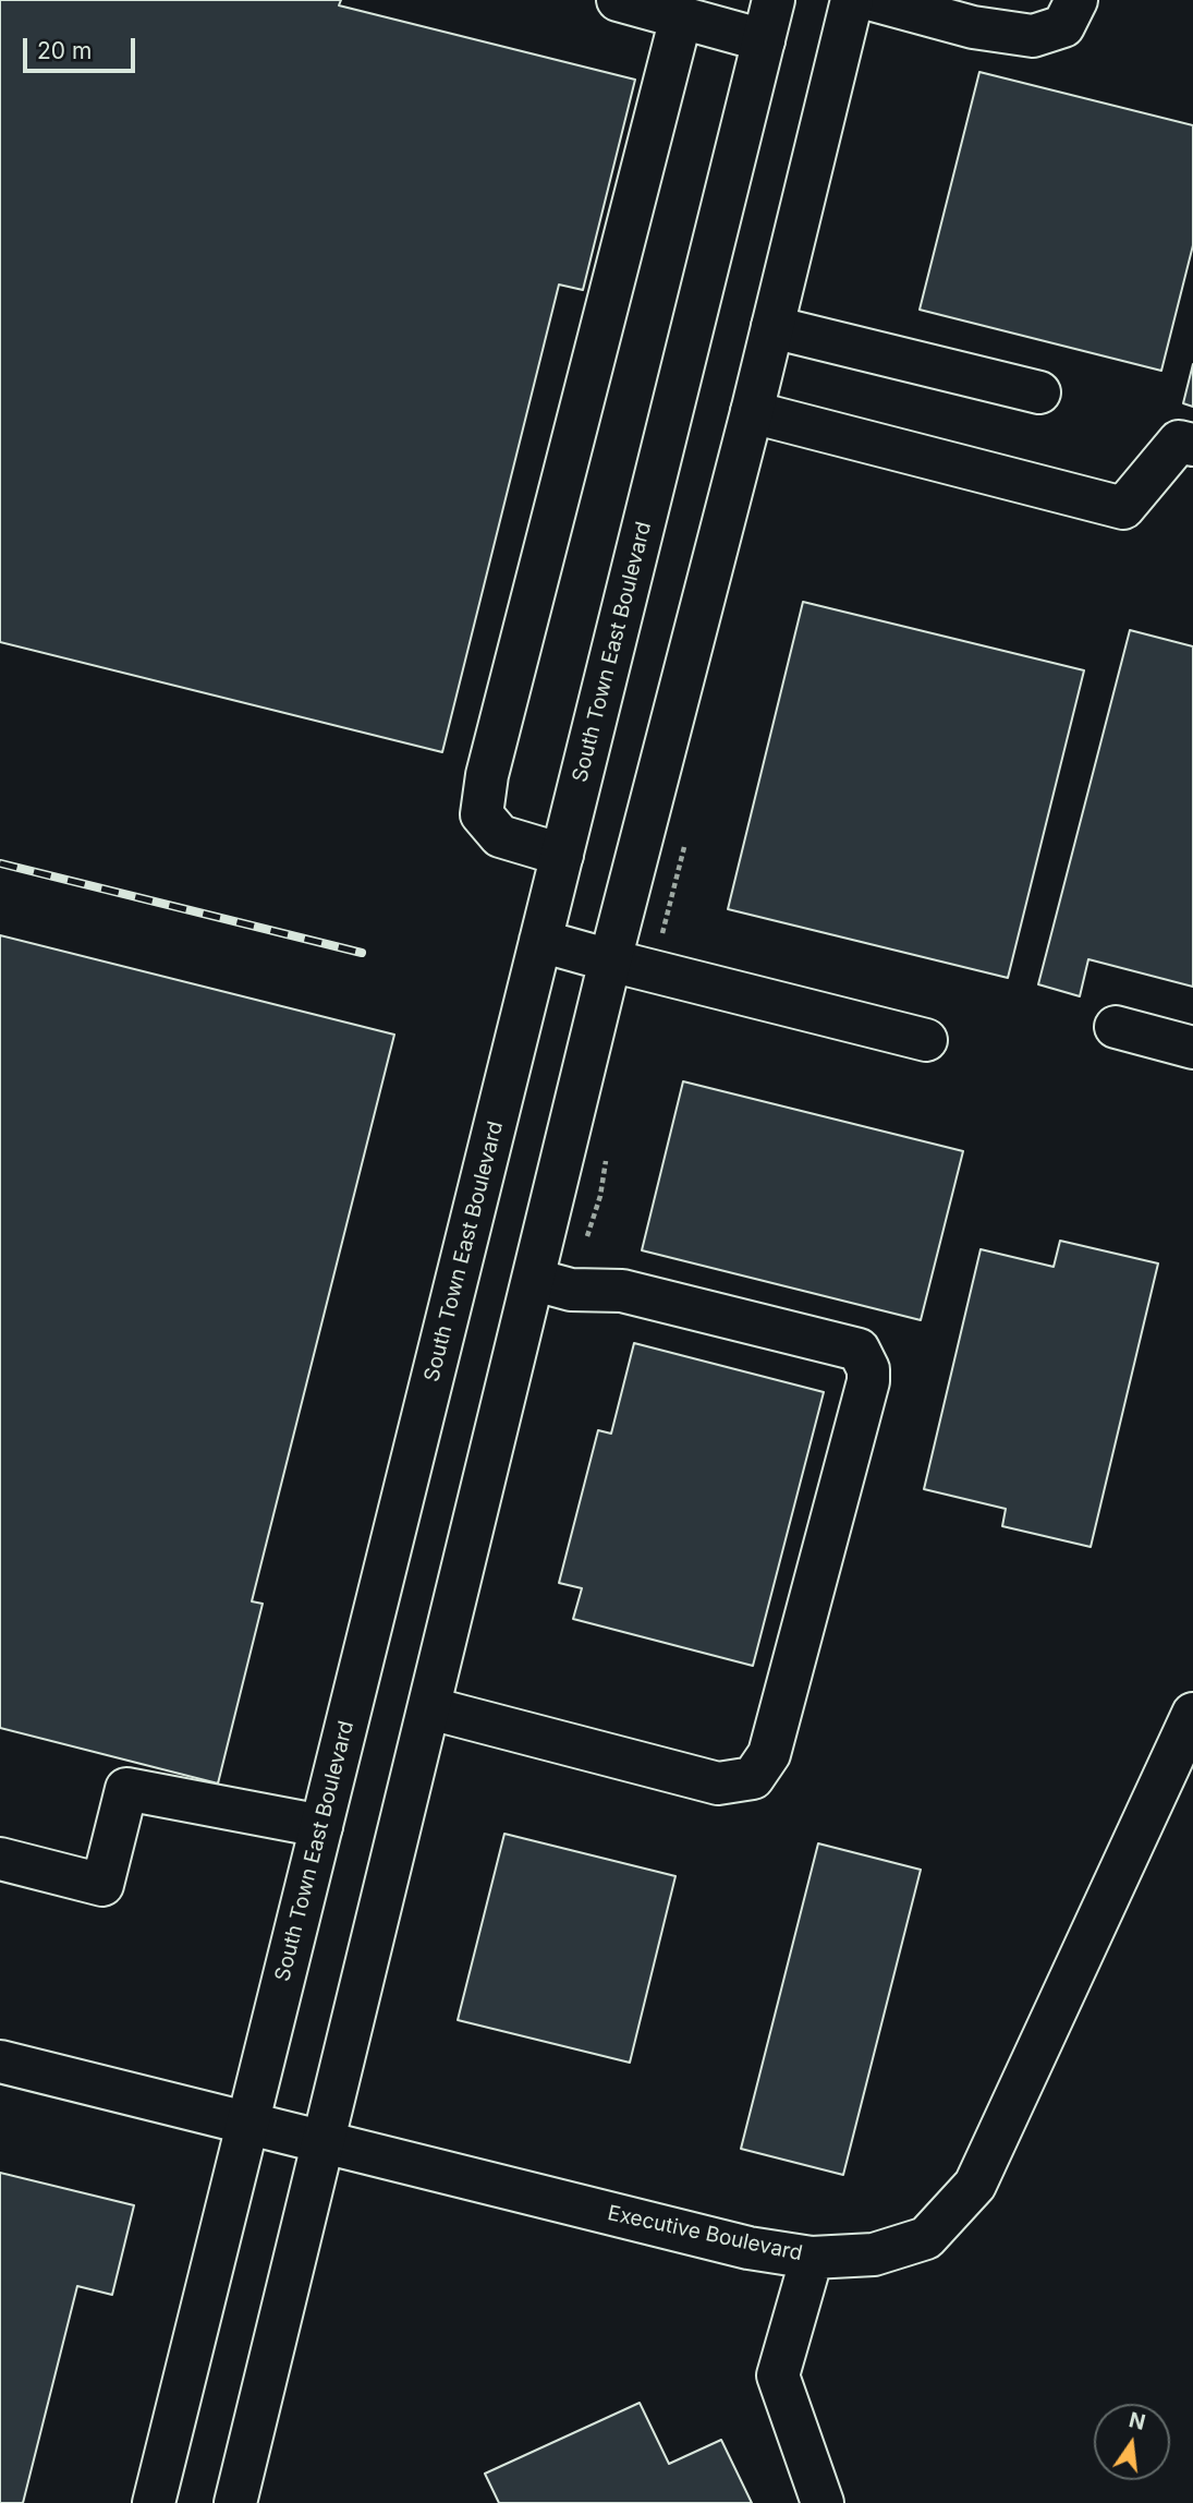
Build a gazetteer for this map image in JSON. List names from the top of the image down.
{
  "streets": {
    "main road": ["South Town East Boulevard", "Executive Boulevard"]
  },
  "crossings": [
    ["South Town East Boulevard", "Executive Boulevard"]
  ],
  "scale_bar": "20 m",
  "north": "top"
}
